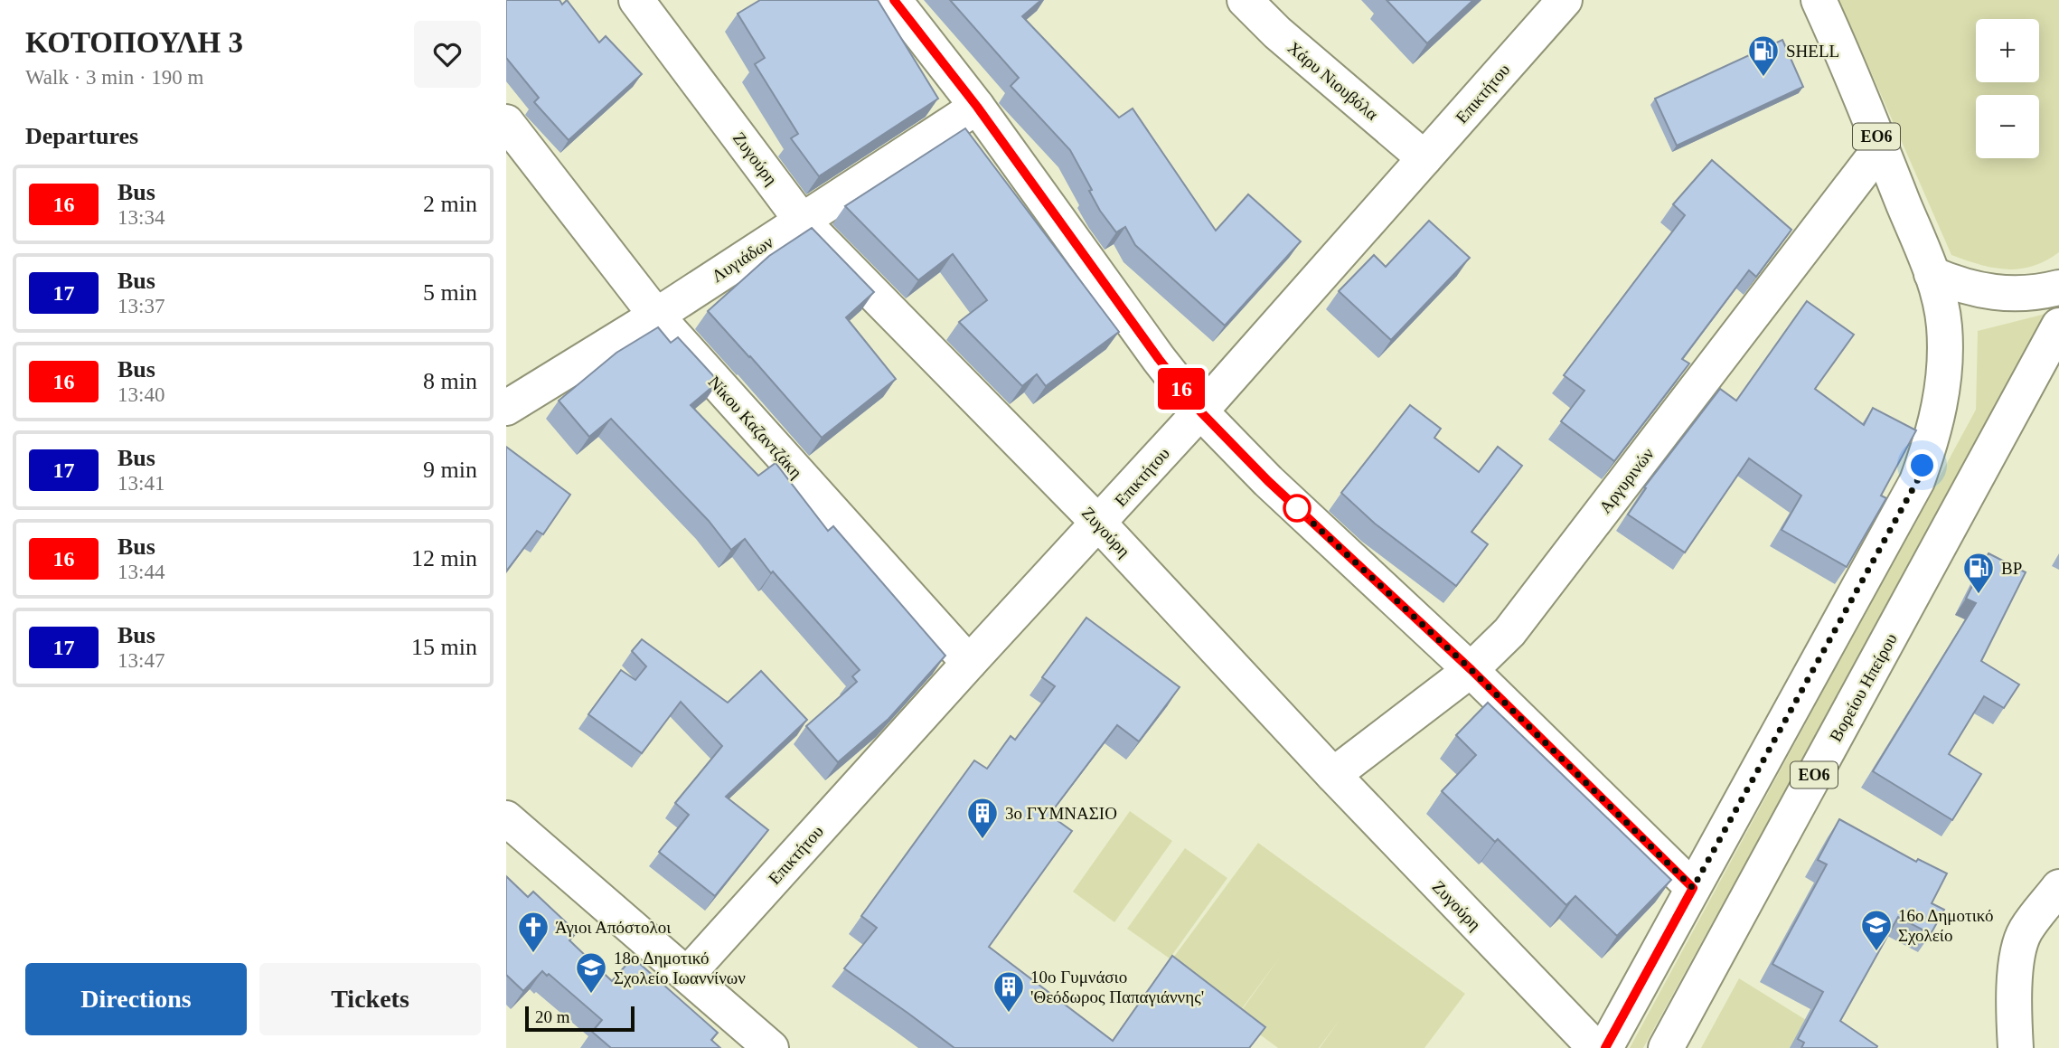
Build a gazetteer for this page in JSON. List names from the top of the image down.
{
  "streets": {
    "street": [
      "Χάρυ Νιουβόλα",
      "Επικτήτου",
      "ΕΟ6",
      "Ζυγούρη",
      "Λυγιάδων",
      "Νίκου Καζαντζάκη",
      "Αργυρινών",
      "Βορείου Ηπείρου"
    ]
  },
  "crossings": [
    ["Χάρυ Νιουβόλα", "Επικτήτου"],
    ["Επικτήτου", "Ζυγούρη"],
    ["Επικτήτου", "Νίκου Καζαντζάκη"],
    ["ΕΟ6", "Αργυρινών"],
    ["Ζυγούρη", "Λυγιάδων"],
    ["Ζυγούρη", "Αργυρινών"],
    ["Λυγιάδων", "Νίκου Καζαντζάκη"]
  ],
  "places": {
    "fuel station": ["SHELL", "BP"],
    "building": ["3ο ΓΥΜΝΑΣΙΟ", "10ο Γυμνάσιο 'Θεόδωρος Παπαγιάννης'"],
    "school or university": ["16ο Δημοτικό Σχολείο", "18ο Δημοτικό Σχολείο Ιωαννίνων"],
    "church": ["Άγιοι Απόστολοι"]
  },
  "lines": ["bus line 16"],
  "scale_bar": "20 m",
  "page": {
    "heading": [
      ["ΚΟΤΟΠΟΥΛΗ 3", "Walk · 3 min · 190 m"],
      "Departures"
    ],
    "on_map": "16",
    "map_buttons": ["+", "−"],
    "list": [
      {
        "mark": "16",
        "name": "Bus",
        "note": "13:34",
        "value": "2 min"
      },
      {
        "mark": "17",
        "name": "Bus",
        "note": "13:37",
        "value": "5 min"
      },
      {
        "mark": "16",
        "name": "Bus",
        "note": "13:40",
        "value": "8 min"
      },
      {
        "mark": "17",
        "name": "Bus",
        "note": "13:41",
        "value": "9 min"
      },
      {
        "mark": "16",
        "name": "Bus",
        "note": "13:44",
        "value": "12 min"
      },
      {
        "mark": "17",
        "name": "Bus",
        "note": "13:47",
        "value": "15 min"
      }
    ],
    "buttons": ["Directions", "Tickets"],
    "scale": "20 m"
  }
}
